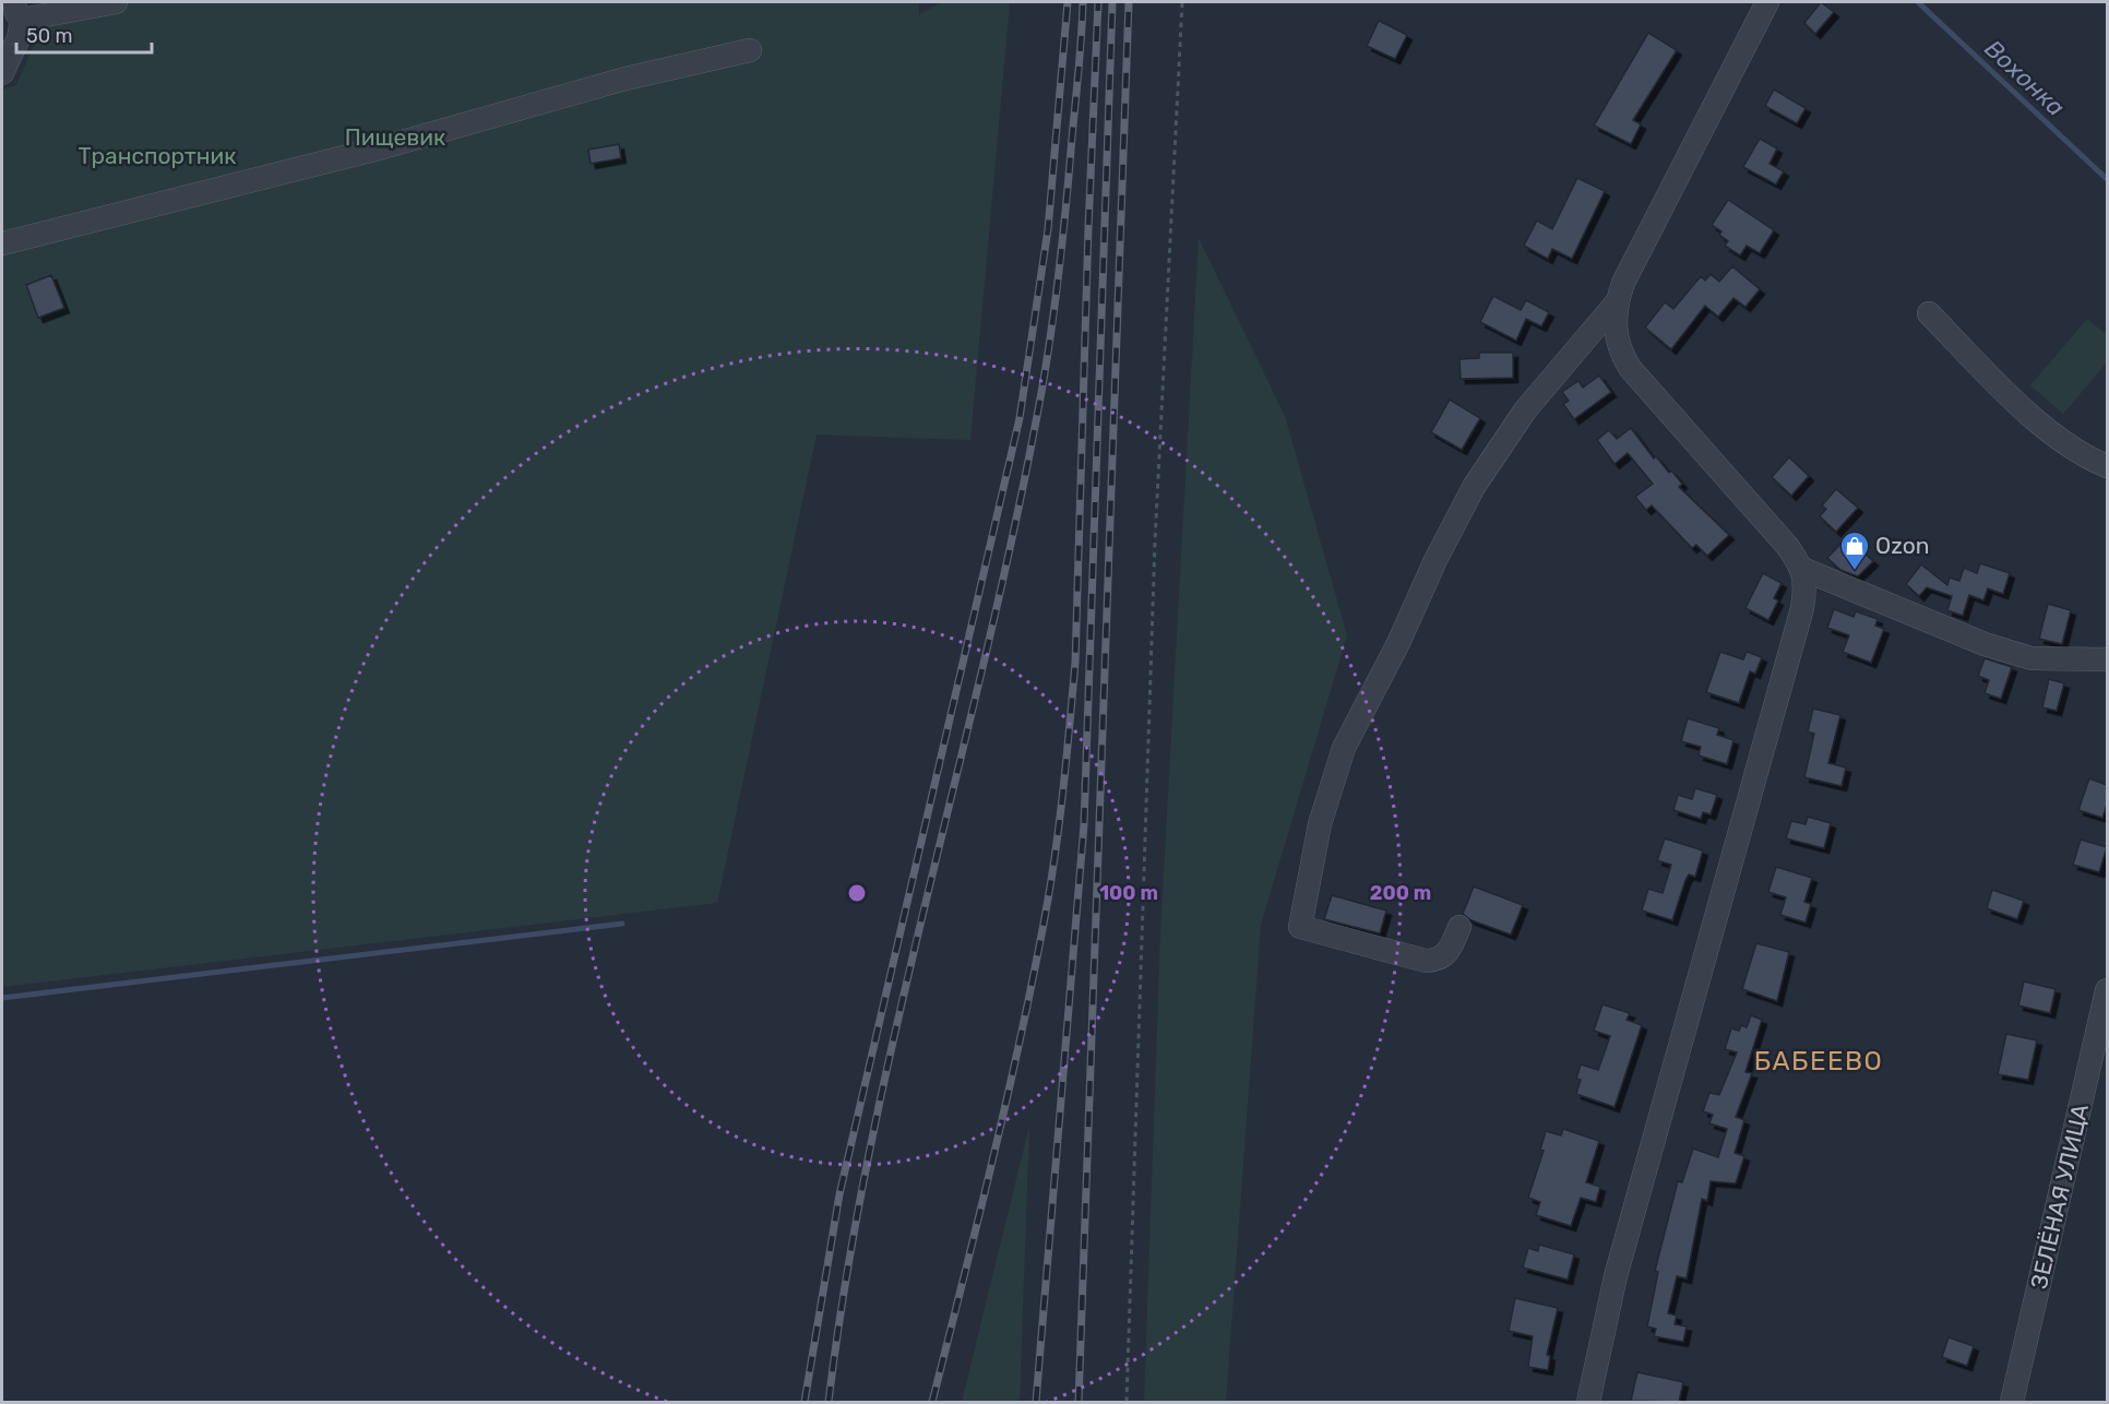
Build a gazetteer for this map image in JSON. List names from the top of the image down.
{
  "streets": {
    "street": ["ЗЕЛЁНАЯ УЛИЦА"]
  },
  "districts": ["БАБЕЕВО"],
  "water": ["Вохонка"],
  "parks": ["Пищевик", "Транспортник"],
  "places": {
    "shop": ["Ozon"]
  },
  "scale_bar": "50 m",
  "rings": ["100 m", "200 m"]
}
